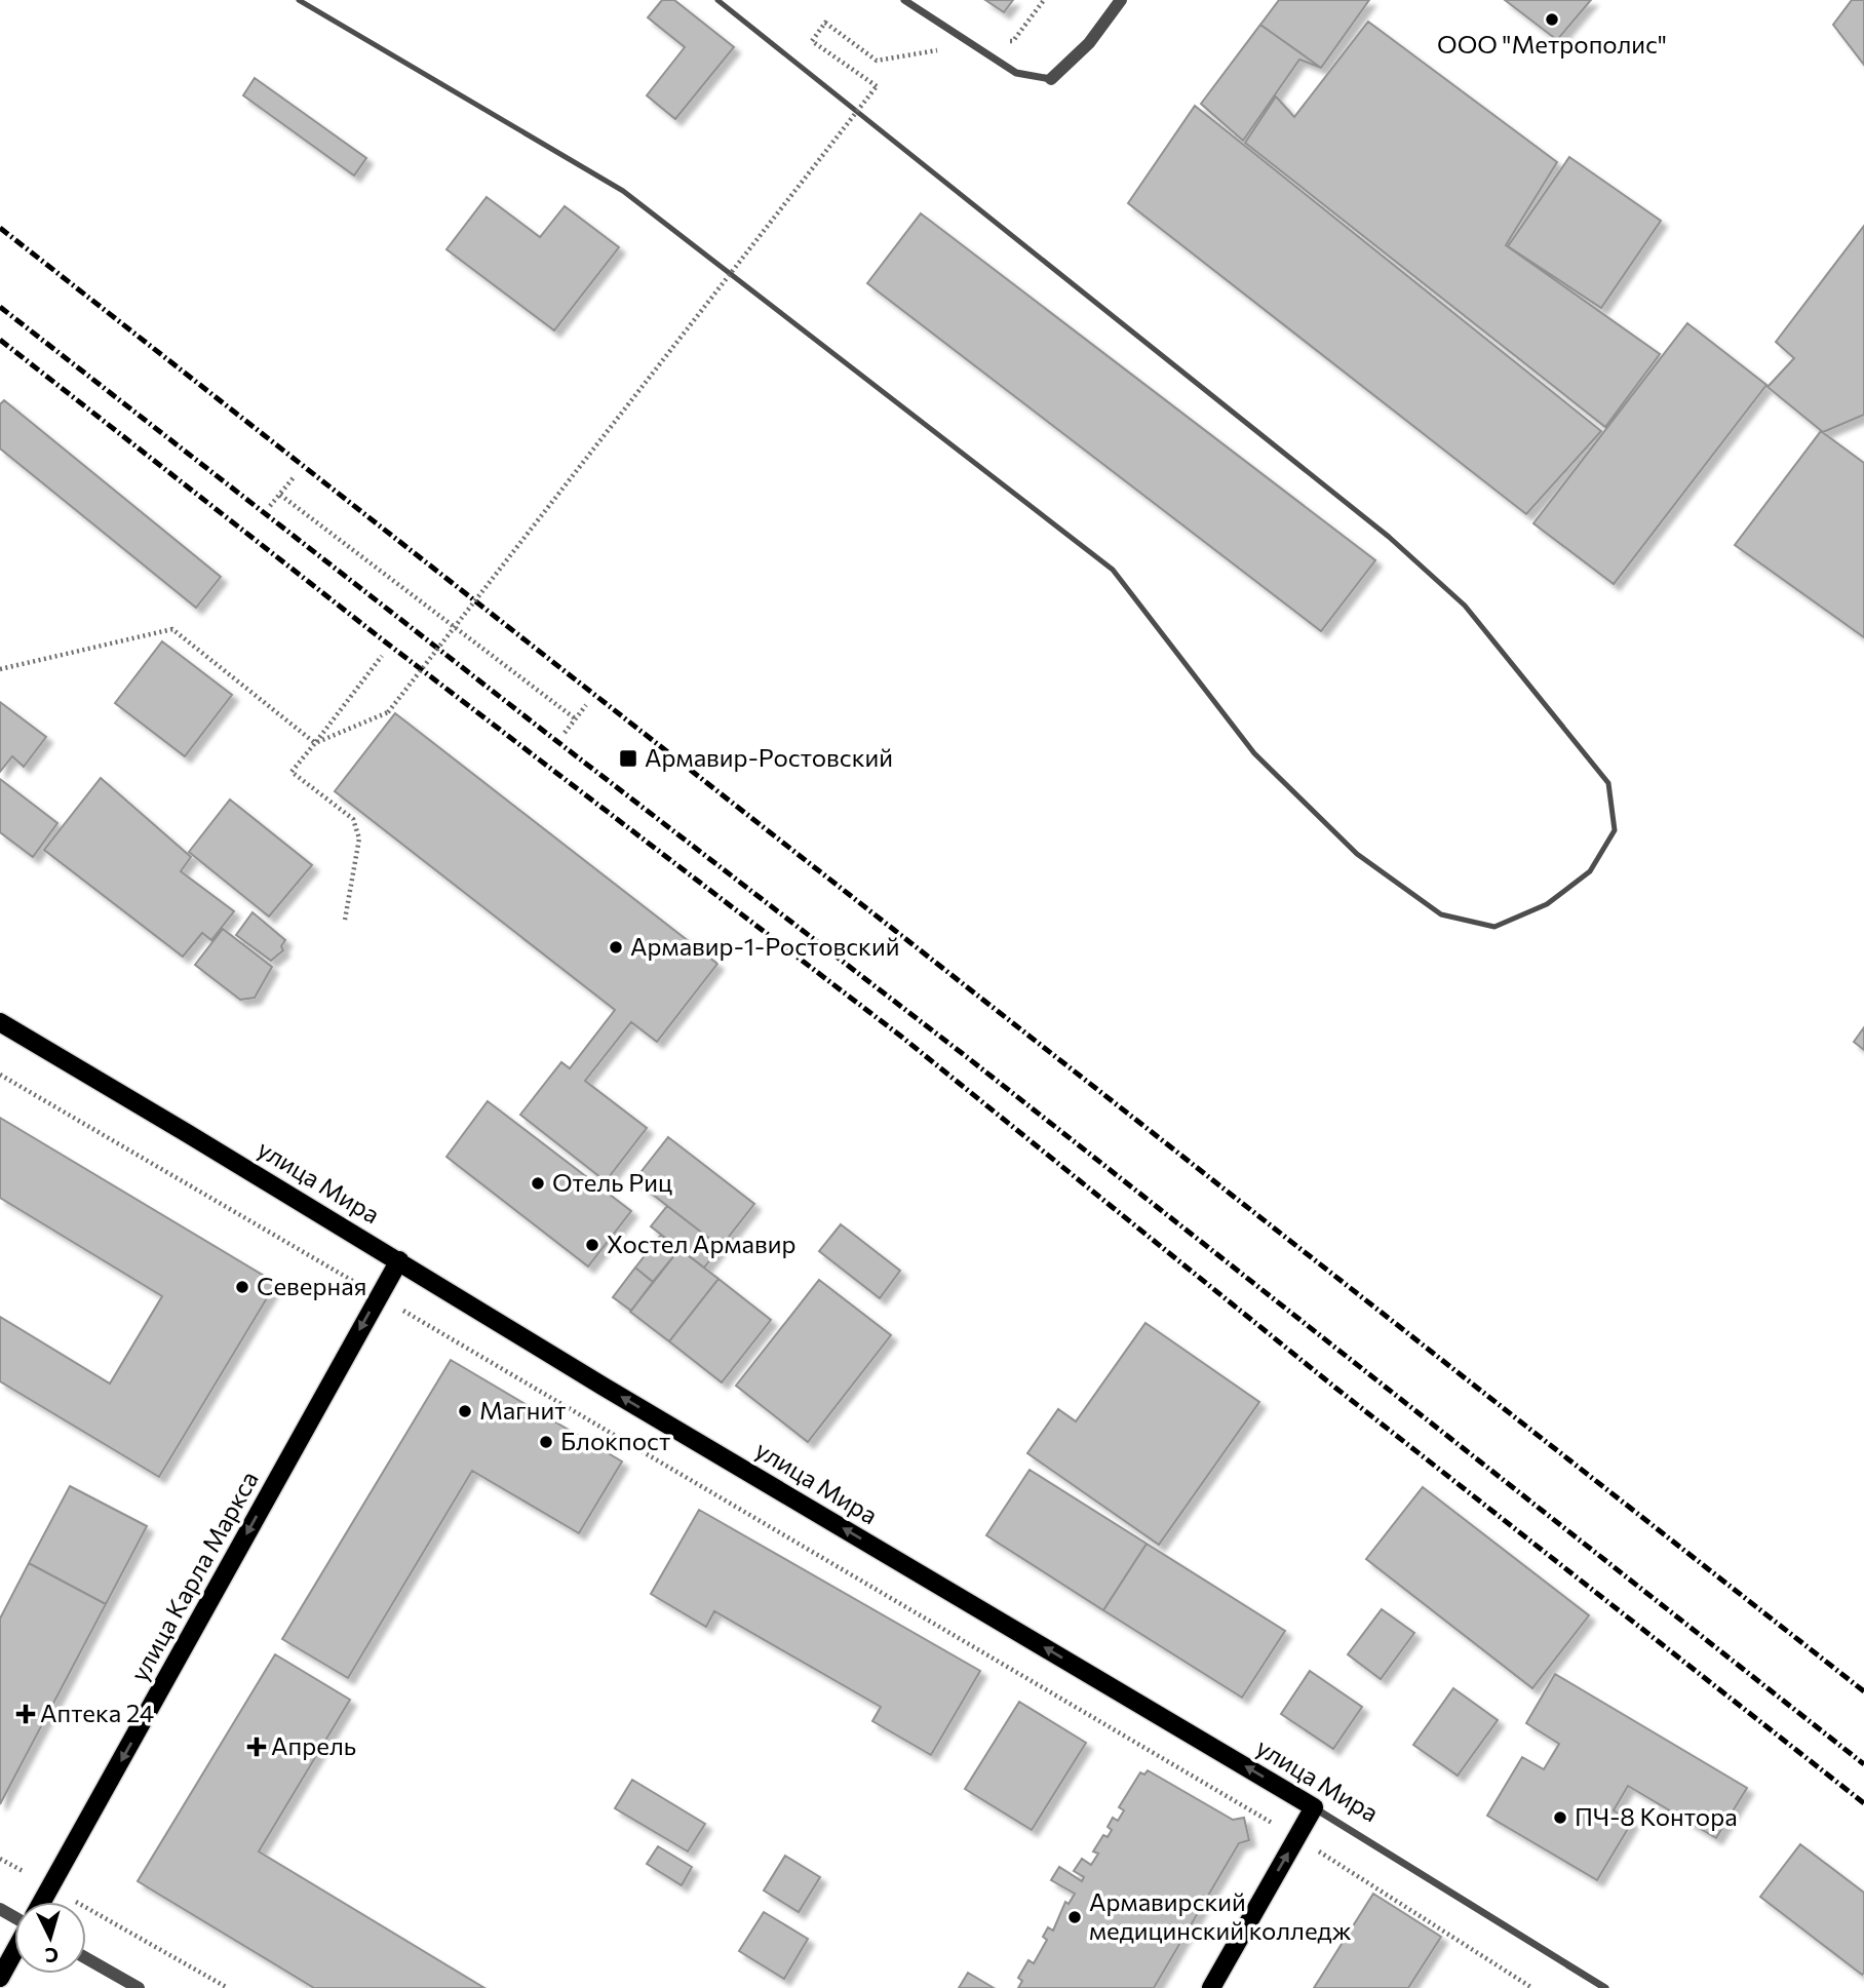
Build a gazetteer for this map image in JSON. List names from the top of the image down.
{
  "streets": {
    "main road": ["улица Мира", "улица Карла Маркса"]
  },
  "crossings": [
    ["улица Мира", "улица Карла Маркса"]
  ],
  "one_way": ["улица Мира", "улица Карла Маркса"],
  "places": {
    "other": [
      "ООО \"Метрополис\"",
      "Армавир-1-Ростовский",
      "Отель Риц",
      "Хостел Армавир",
      "Северная",
      "Магнит",
      "Блокпост",
      "ПЧ-8 Контора",
      "Армавирский медицинский колледж"
    ],
    "transit": ["Армавир-Ростовский"],
    "health": ["Аптека 24", "Апрель"]
  },
  "north": "bottom"
}
